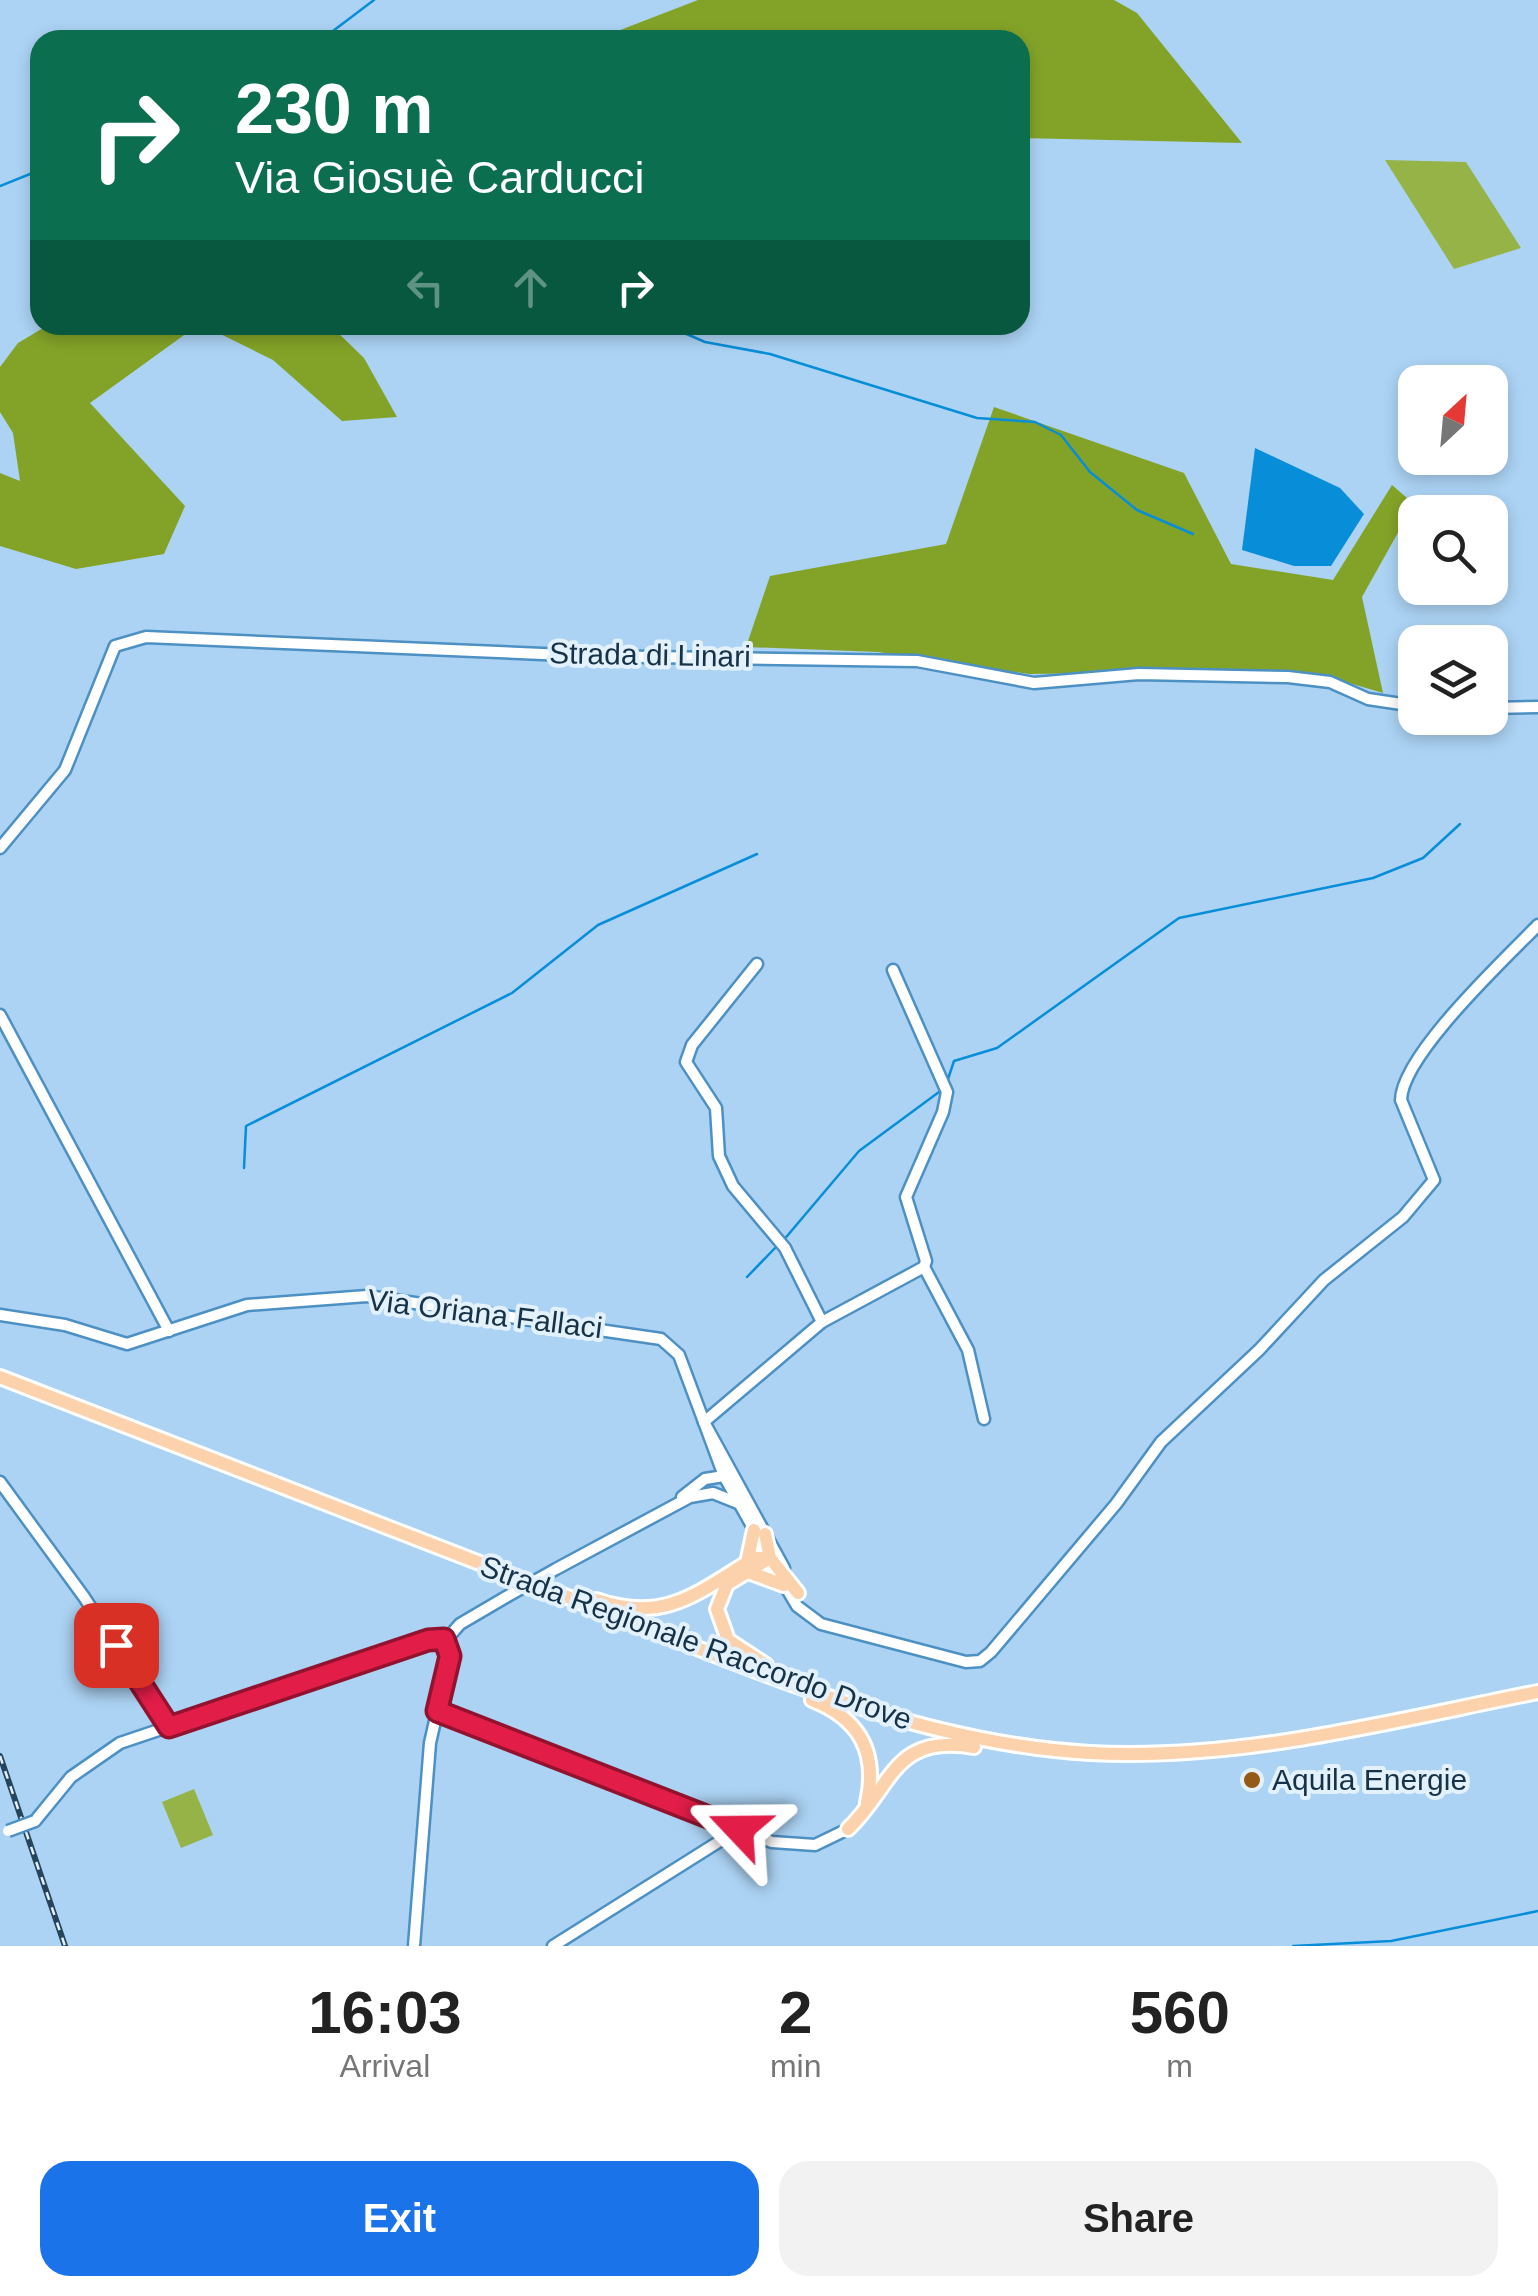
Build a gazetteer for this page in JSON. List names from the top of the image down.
{
  "streets": {
    "main road": ["Strada Regionale Raccordo Drove"],
    "street": ["Strada di Linari", "Via Oriana Fallaci"]
  },
  "places": ["Aquila Energie"],
  "north": "top right",
  "page": {
    "turn": ["230 m", "Via Giosuè Carducci"],
    "eta": [
      "16:03",
      "Arrival",
      "2",
      "min",
      "560",
      "m"
    ],
    "buttons": ["Exit", "Share"]
  }
}
